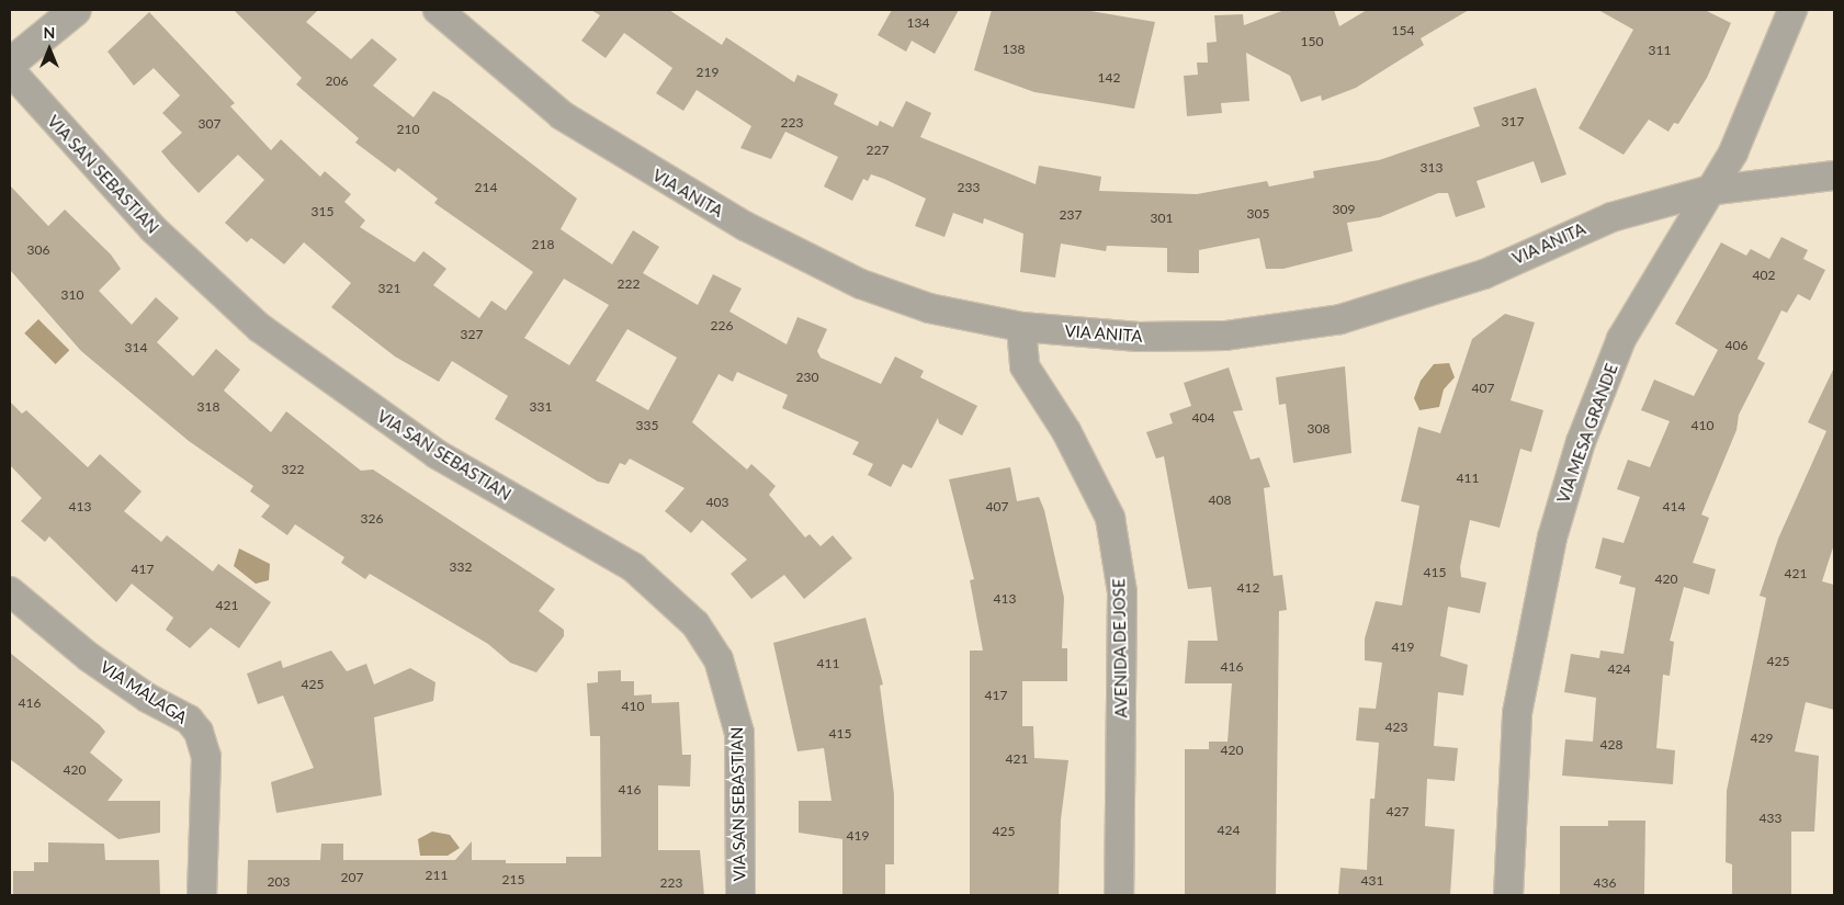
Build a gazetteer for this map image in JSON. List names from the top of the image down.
{
  "streets": {
    "street": [
      "VIA SAN SEBASTIAN",
      "VIA ANITA",
      "VIA MESA GRANDE",
      "AVENIDA DE JOSE",
      "VIA MALAGA"
    ]
  },
  "crossings": [
    ["VIA ANITA", "VIA MESA GRANDE"],
    ["VIA ANITA", "AVENIDA DE JOSE"]
  ],
  "house_numbers": [
    "134",
    "154",
    "150",
    "138",
    "311",
    "219",
    "142",
    "206",
    "317",
    "223",
    "307",
    "210",
    "227",
    "313",
    "214",
    "233",
    "309",
    "315",
    "305",
    "237",
    "301",
    "218",
    "306",
    "402",
    "222",
    "321",
    "310",
    "226",
    "327",
    "406",
    "314",
    "230",
    "407",
    "318",
    "331",
    "404",
    "335",
    "410",
    "308",
    "322",
    "411",
    "408",
    "403",
    "413",
    "407",
    "414",
    "326",
    "332",
    "417",
    "415",
    "421",
    "420",
    "412",
    "413",
    "421",
    "419",
    "425",
    "411",
    "416",
    "424",
    "425",
    "417",
    "416",
    "410",
    "423",
    "415",
    "429",
    "428",
    "420",
    "421",
    "420",
    "416",
    "427",
    "433",
    "424",
    "425",
    "419",
    "211",
    "207",
    "215",
    "431",
    "203",
    "223",
    "436"
  ],
  "north": "top"
}
